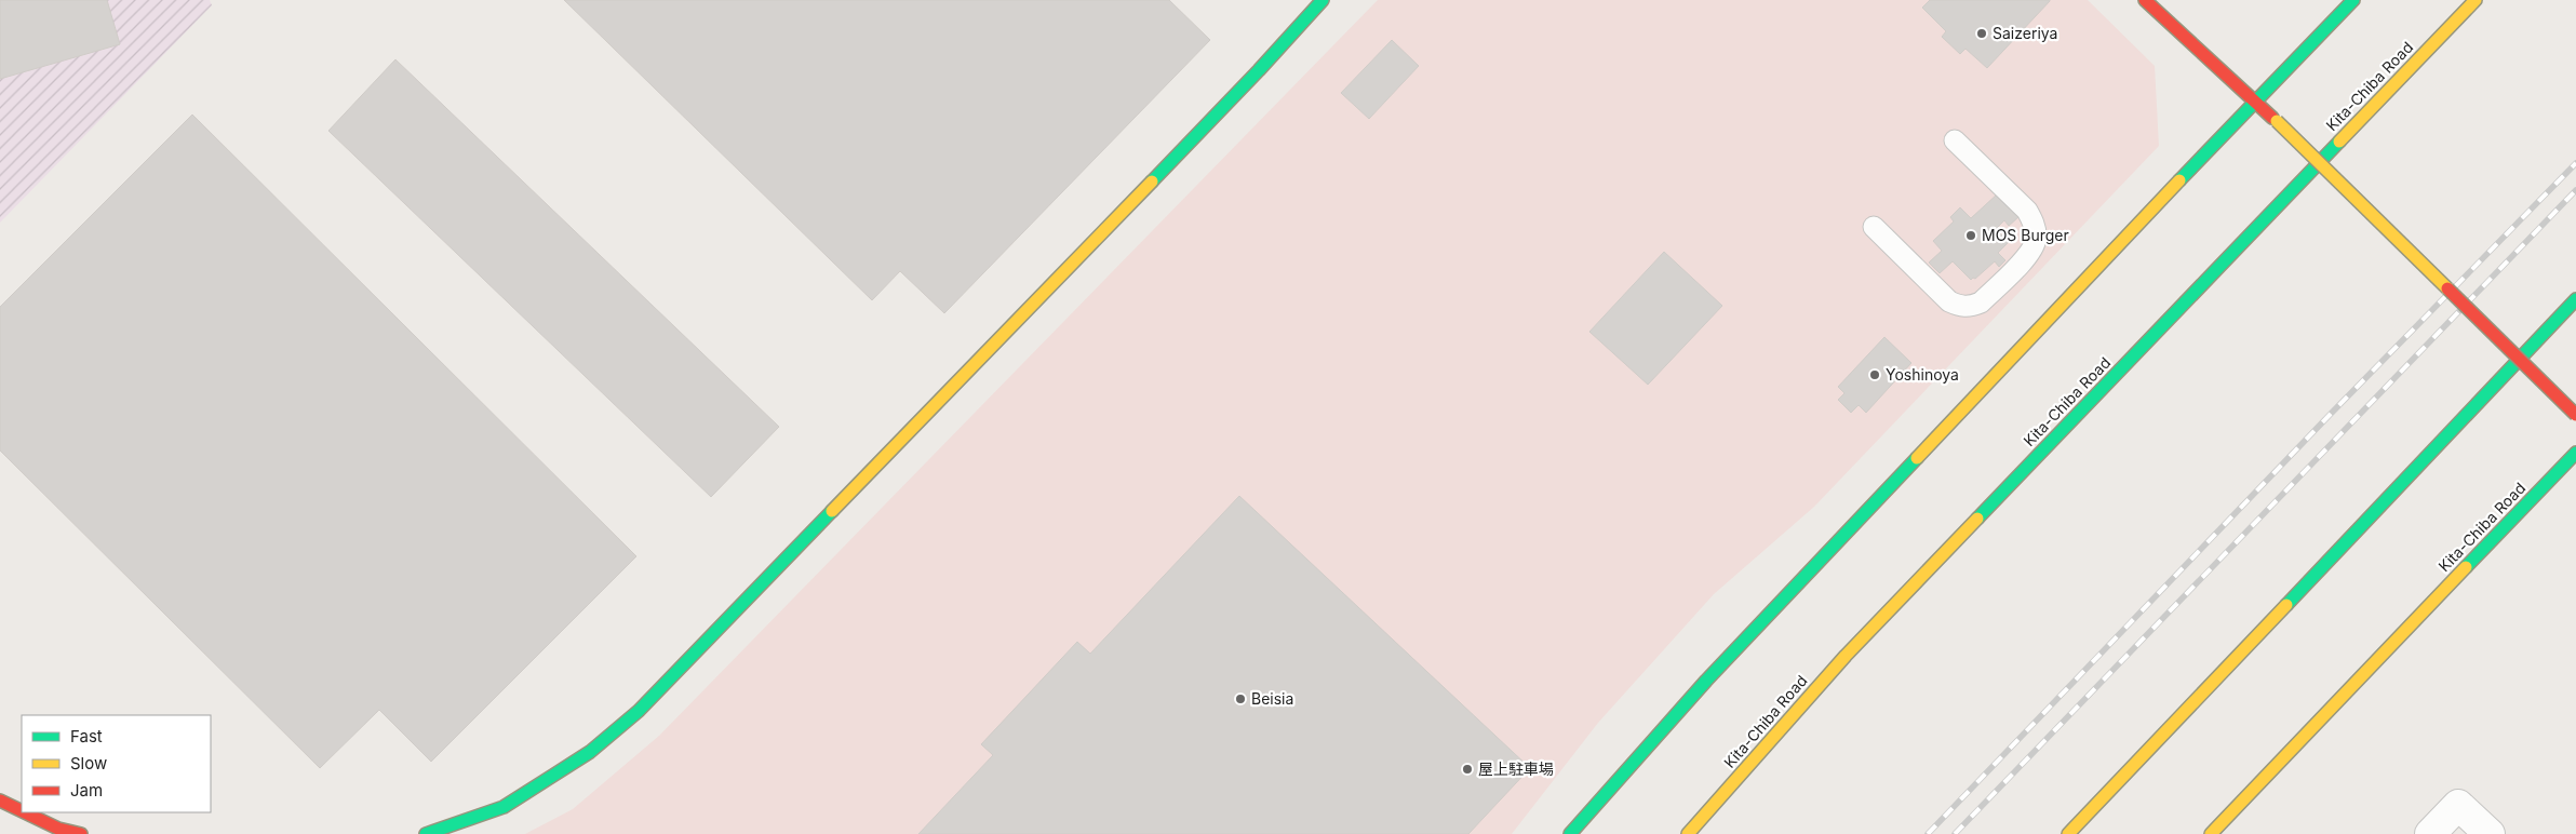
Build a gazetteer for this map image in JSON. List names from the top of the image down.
{
  "streets": {
    "main road": ["Kita-Chiba Road"]
  },
  "places": [
    "Saizeriya",
    "MOS Burger",
    "Yoshinoya",
    "Beisia",
    "屋上駐車場"
  ],
  "legend": ["Fast", "Slow", "Jam"]
}
